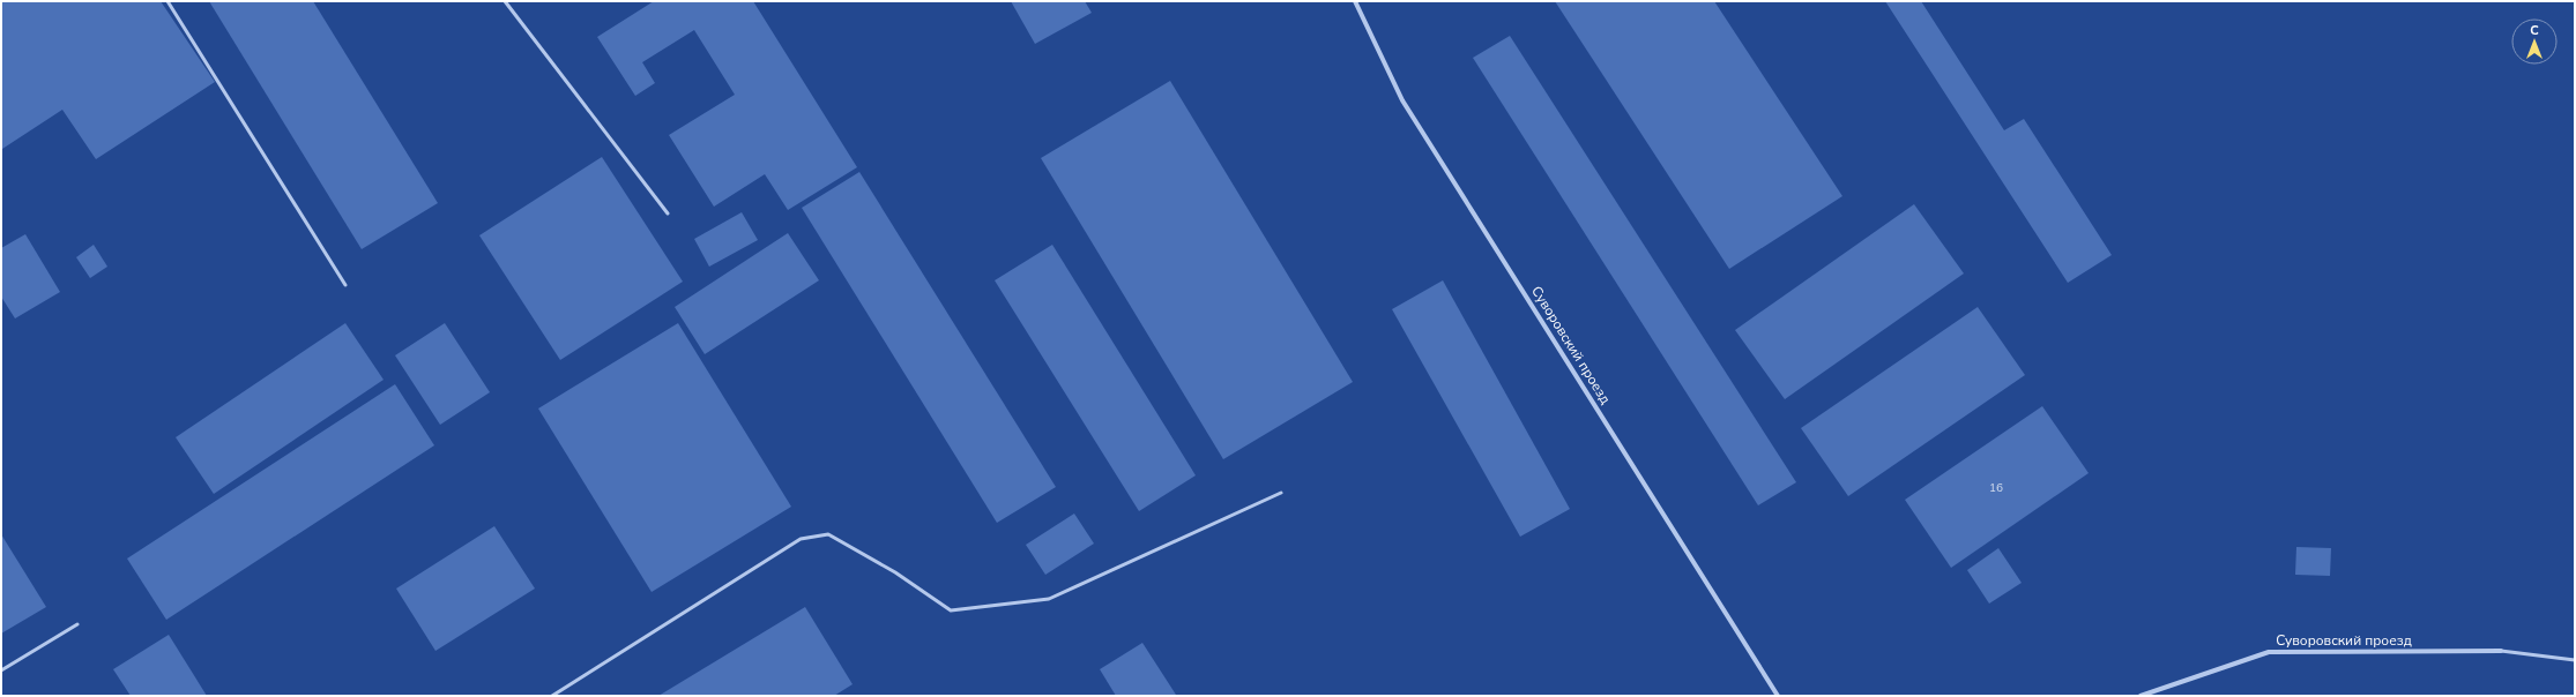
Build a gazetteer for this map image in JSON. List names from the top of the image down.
{
  "streets": {
    "street": ["Суворовский проезд"]
  },
  "house_numbers": ["16"],
  "north": "top"
}
